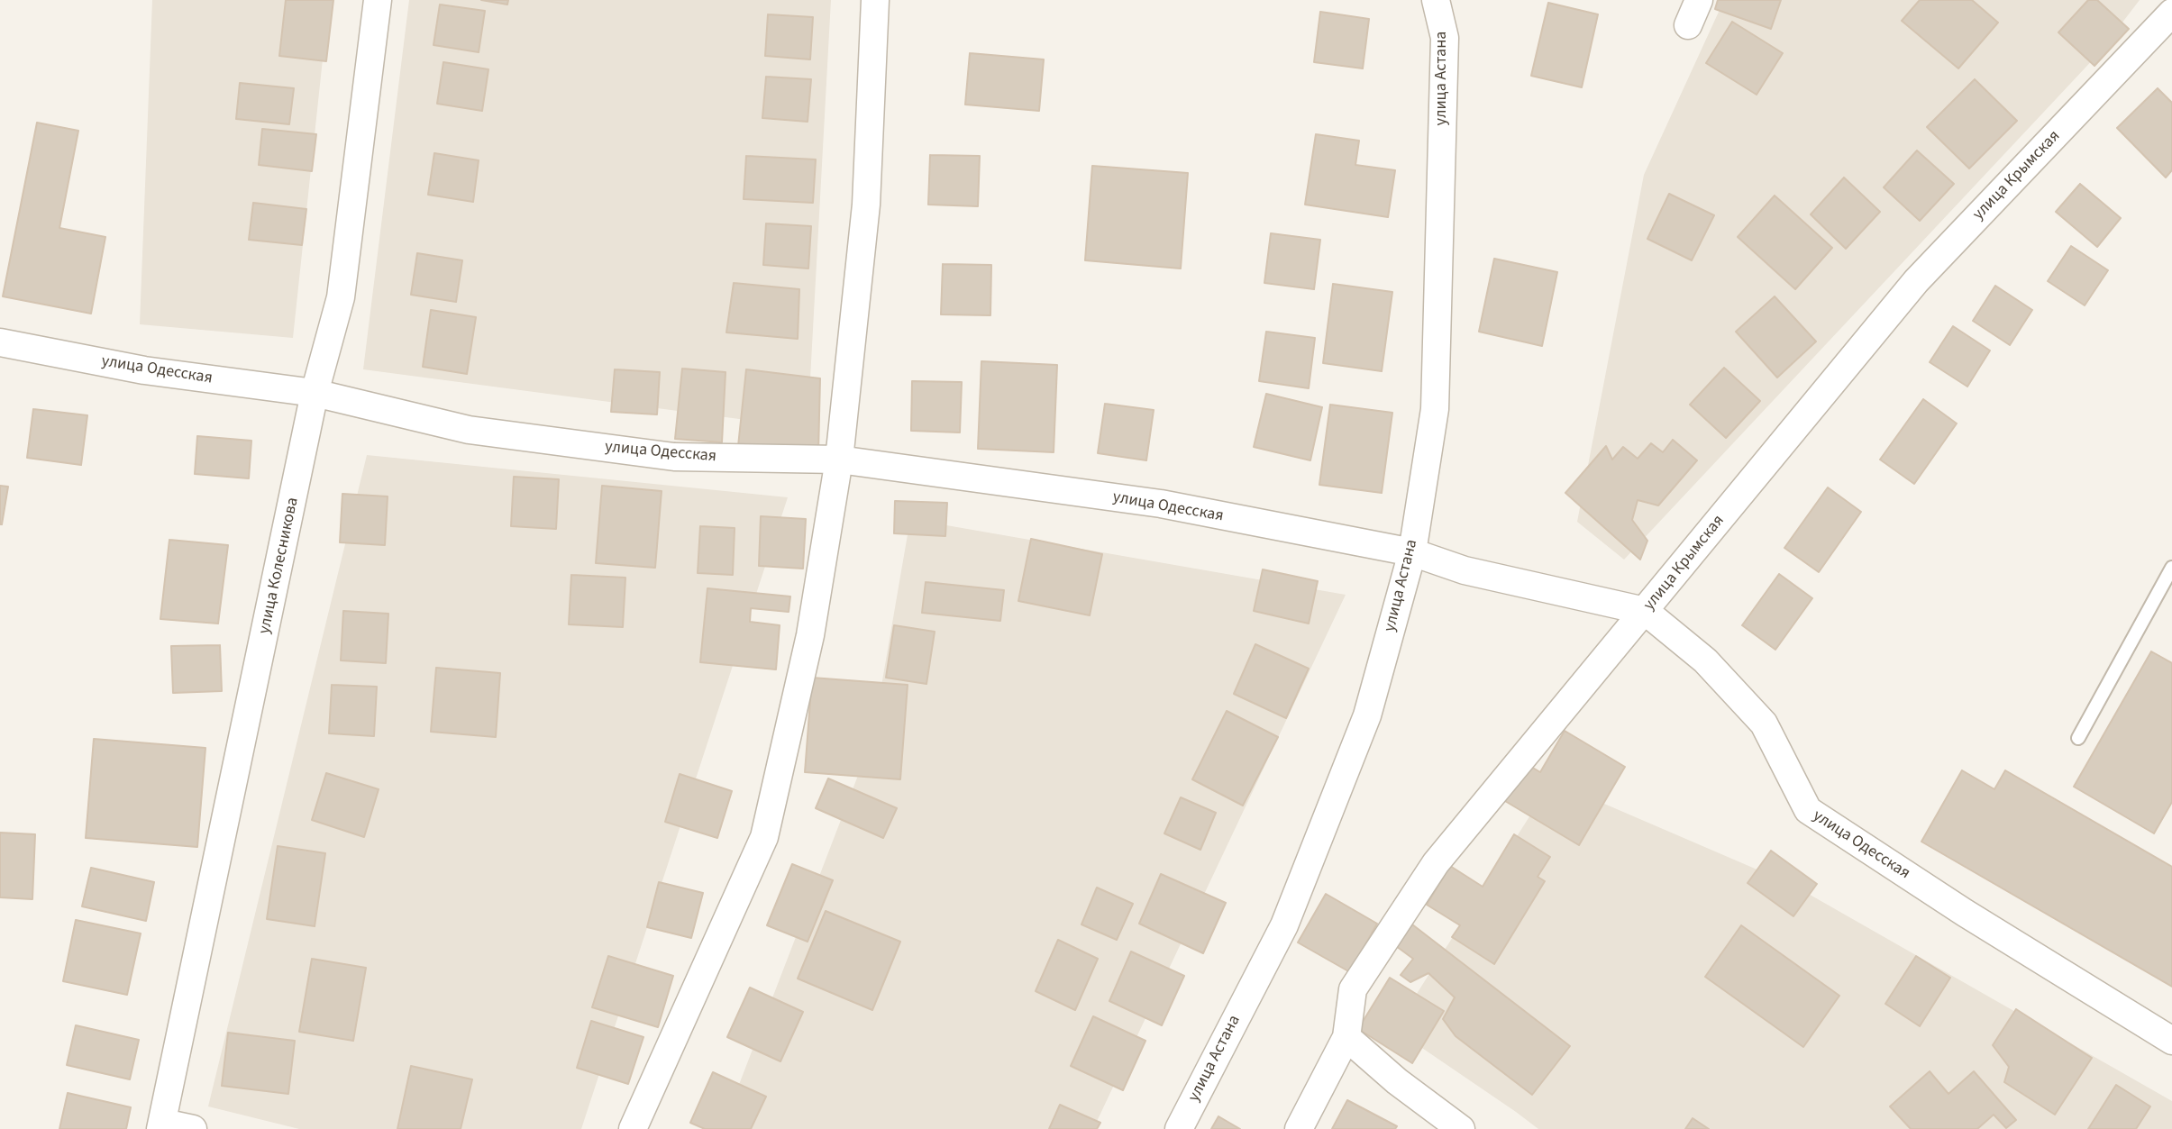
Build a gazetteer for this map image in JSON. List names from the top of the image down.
{
  "streets": {
    "street": [
      "улица Астана",
      "улица Крымская",
      "улица Одесская",
      "улица Колесникова"
    ]
  },
  "crossings": [
    ["улица Астана", "улица Одесская"],
    ["улица Крымская", "улица Одесская"],
    ["улица Одесская", "улица Колесникова"]
  ]
}
